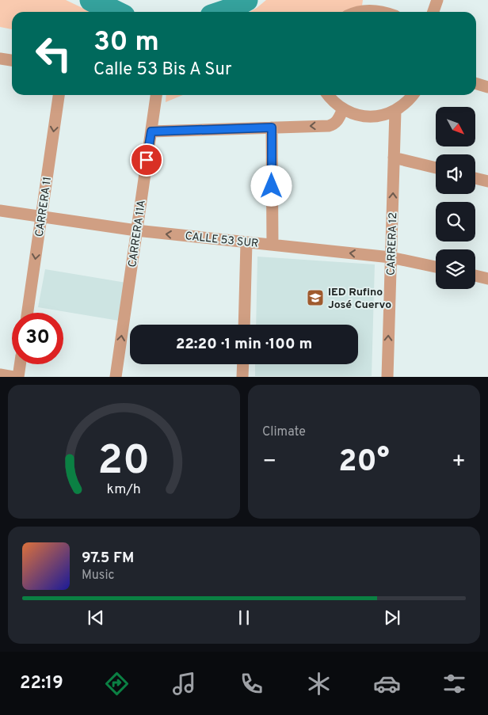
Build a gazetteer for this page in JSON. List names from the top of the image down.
{
  "streets": {
    "street": [
      "CARRERA 11",
      "CARRERA 11A",
      "CALLE 53 SUR",
      "CARRERA 12"
    ]
  },
  "crossings": [
    ["CARRERA 11", "CALLE 53 SUR"],
    ["CARRERA 11A", "CALLE 53 SUR"],
    ["CALLE 53 SUR", "CARRERA 12"]
  ],
  "one_way": [
    "CARRERA 11",
    "CARRERA 11A",
    "CALLE 53 SUR",
    "CARRERA 12"
  ],
  "places": {
    "school or university": ["IED Rufino José Cuervo"]
  },
  "north": "bottom right",
  "page": {
    "turn": ["30 m", "Calle 53 Bis A Sur"],
    "limit": "30",
    "trip": "22:20 · 1 min · 100 m",
    "tile": "Climate",
    "heat": ["−", "20°", "+"],
    "song": ["97.5 FM", "Music"],
    "tabs": "22:19",
    "gauge": ["20", "km/h"]
  }
}
